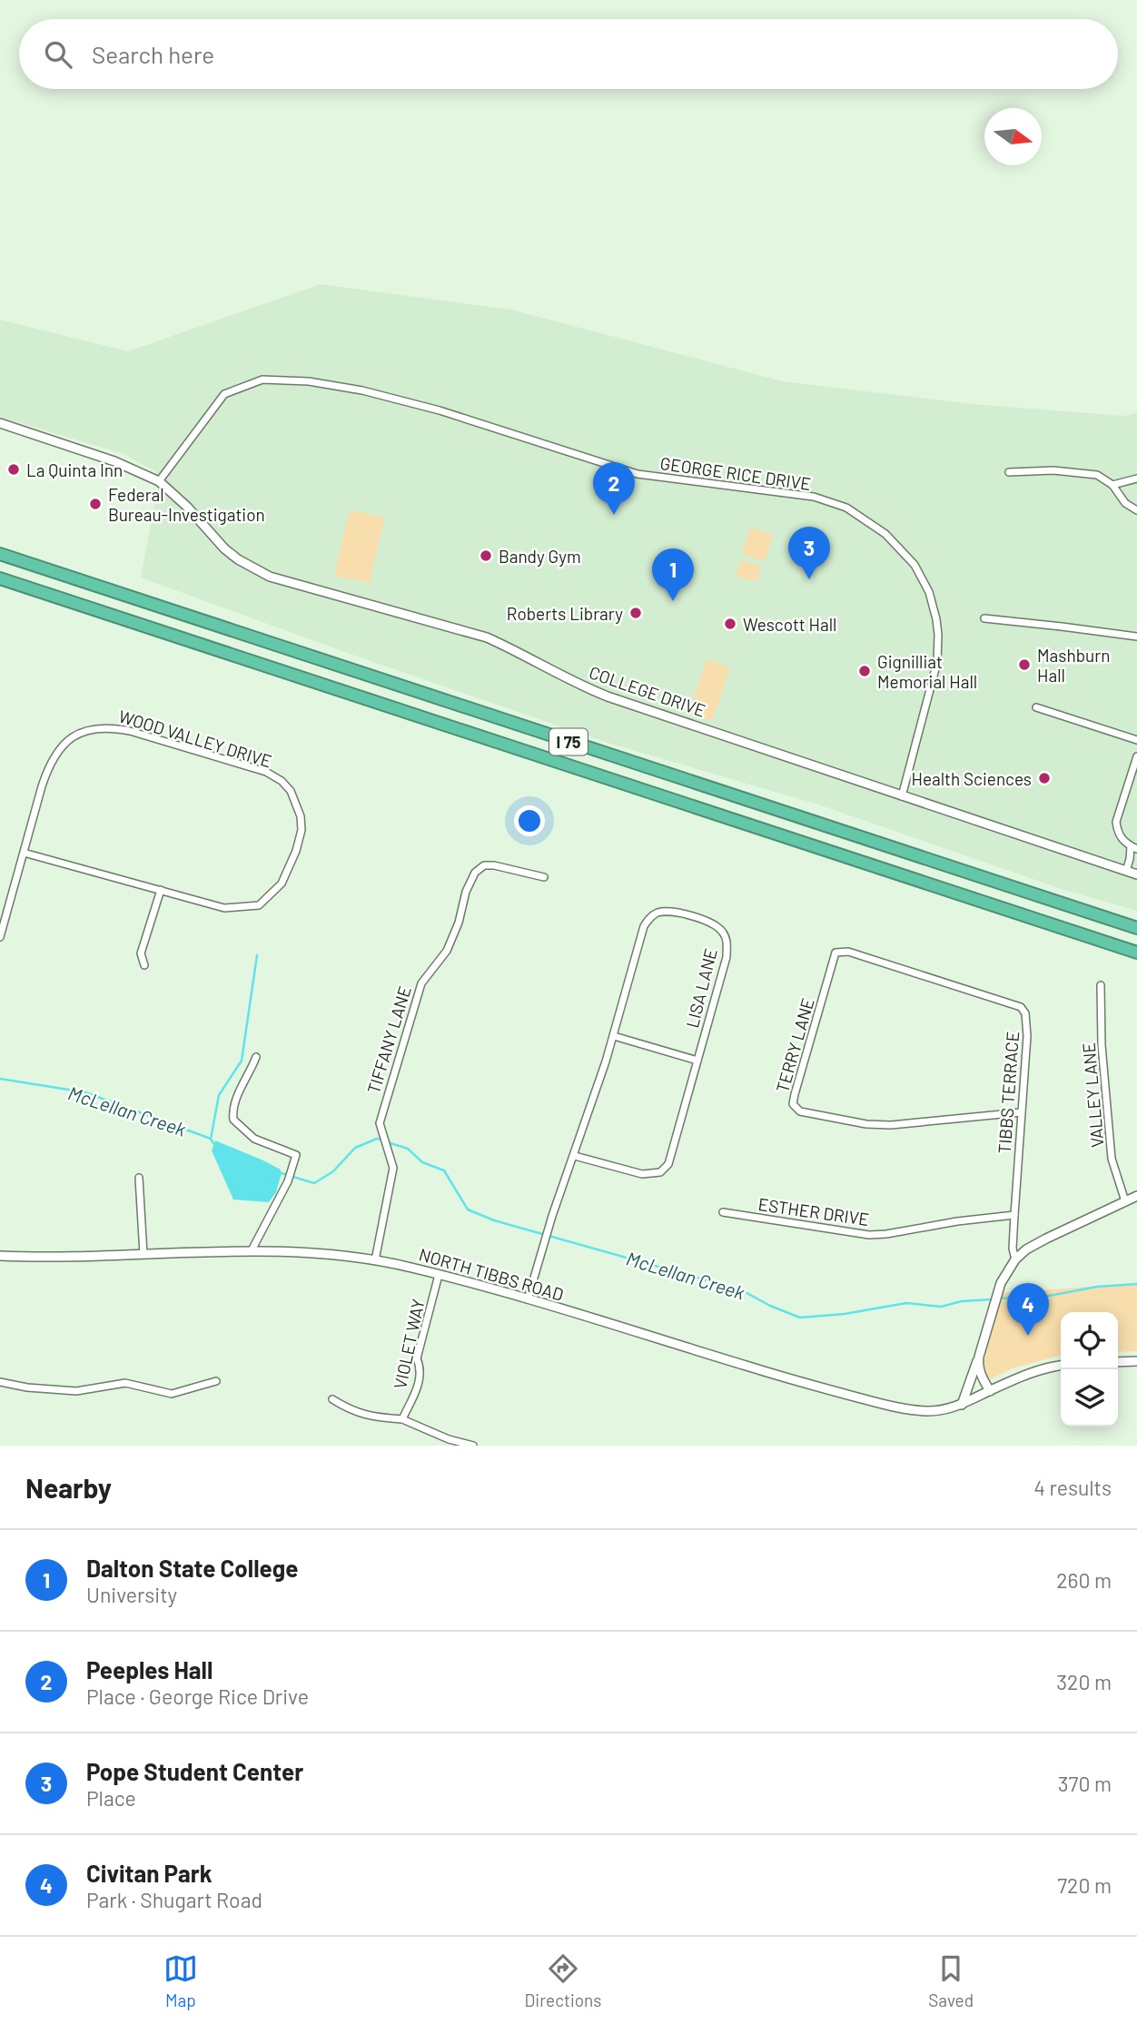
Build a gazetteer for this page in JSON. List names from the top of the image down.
{
  "streets": {
    "highway": ["I 75"],
    "street": [
      "GEORGE RICE DRIVE",
      "COLLEGE DRIVE",
      "WOOD VALLEY DRIVE",
      "LISA LANE",
      "TIFFANY LANE",
      "TERRY LANE",
      "TIBBS TERRACE",
      "VALLEY LANE",
      "ESTHER DRIVE",
      "NORTH TIBBS ROAD",
      "VIOLET WAY"
    ]
  },
  "crossings": [
    ["GEORGE RICE DRIVE", "COLLEGE DRIVE"],
    ["LISA LANE", "NORTH TIBBS ROAD"],
    ["TIFFANY LANE", "NORTH TIBBS ROAD"],
    ["TERRY LANE", "TIBBS TERRACE"],
    ["TIBBS TERRACE", "ESTHER DRIVE"],
    ["NORTH TIBBS ROAD", "VIOLET WAY"]
  ],
  "water": ["McLellan Creek"],
  "places": [
    "La Quinta Inn",
    "Federal Bureau-Investigation",
    "Bandy Gym",
    "Roberts Library",
    "Wescott Hall",
    "Mashburn Hall",
    "Gignilliat Memorial Hall",
    "Health Sciences"
  ],
  "north": "right",
  "page": {
    "search": "Search here",
    "pins": [
      "2",
      "3",
      "1",
      "4"
    ],
    "heading": ["Nearby", "4 results"],
    "list": [
      {
        "mark": "1",
        "name": "Dalton State College",
        "note": "University",
        "value": "260 m"
      },
      {
        "mark": "2",
        "name": "Peeples Hall",
        "note": "Place · George Rice Drive",
        "value": "320 m"
      },
      {
        "mark": "3",
        "name": "Pope Student Center",
        "note": "Place",
        "value": "370 m"
      },
      {
        "mark": "4",
        "name": "Civitan Park",
        "note": "Park · Shugart Road",
        "value": "720 m"
      }
    ],
    "nav": ["Map", "Directions", "Saved"]
  }
}
